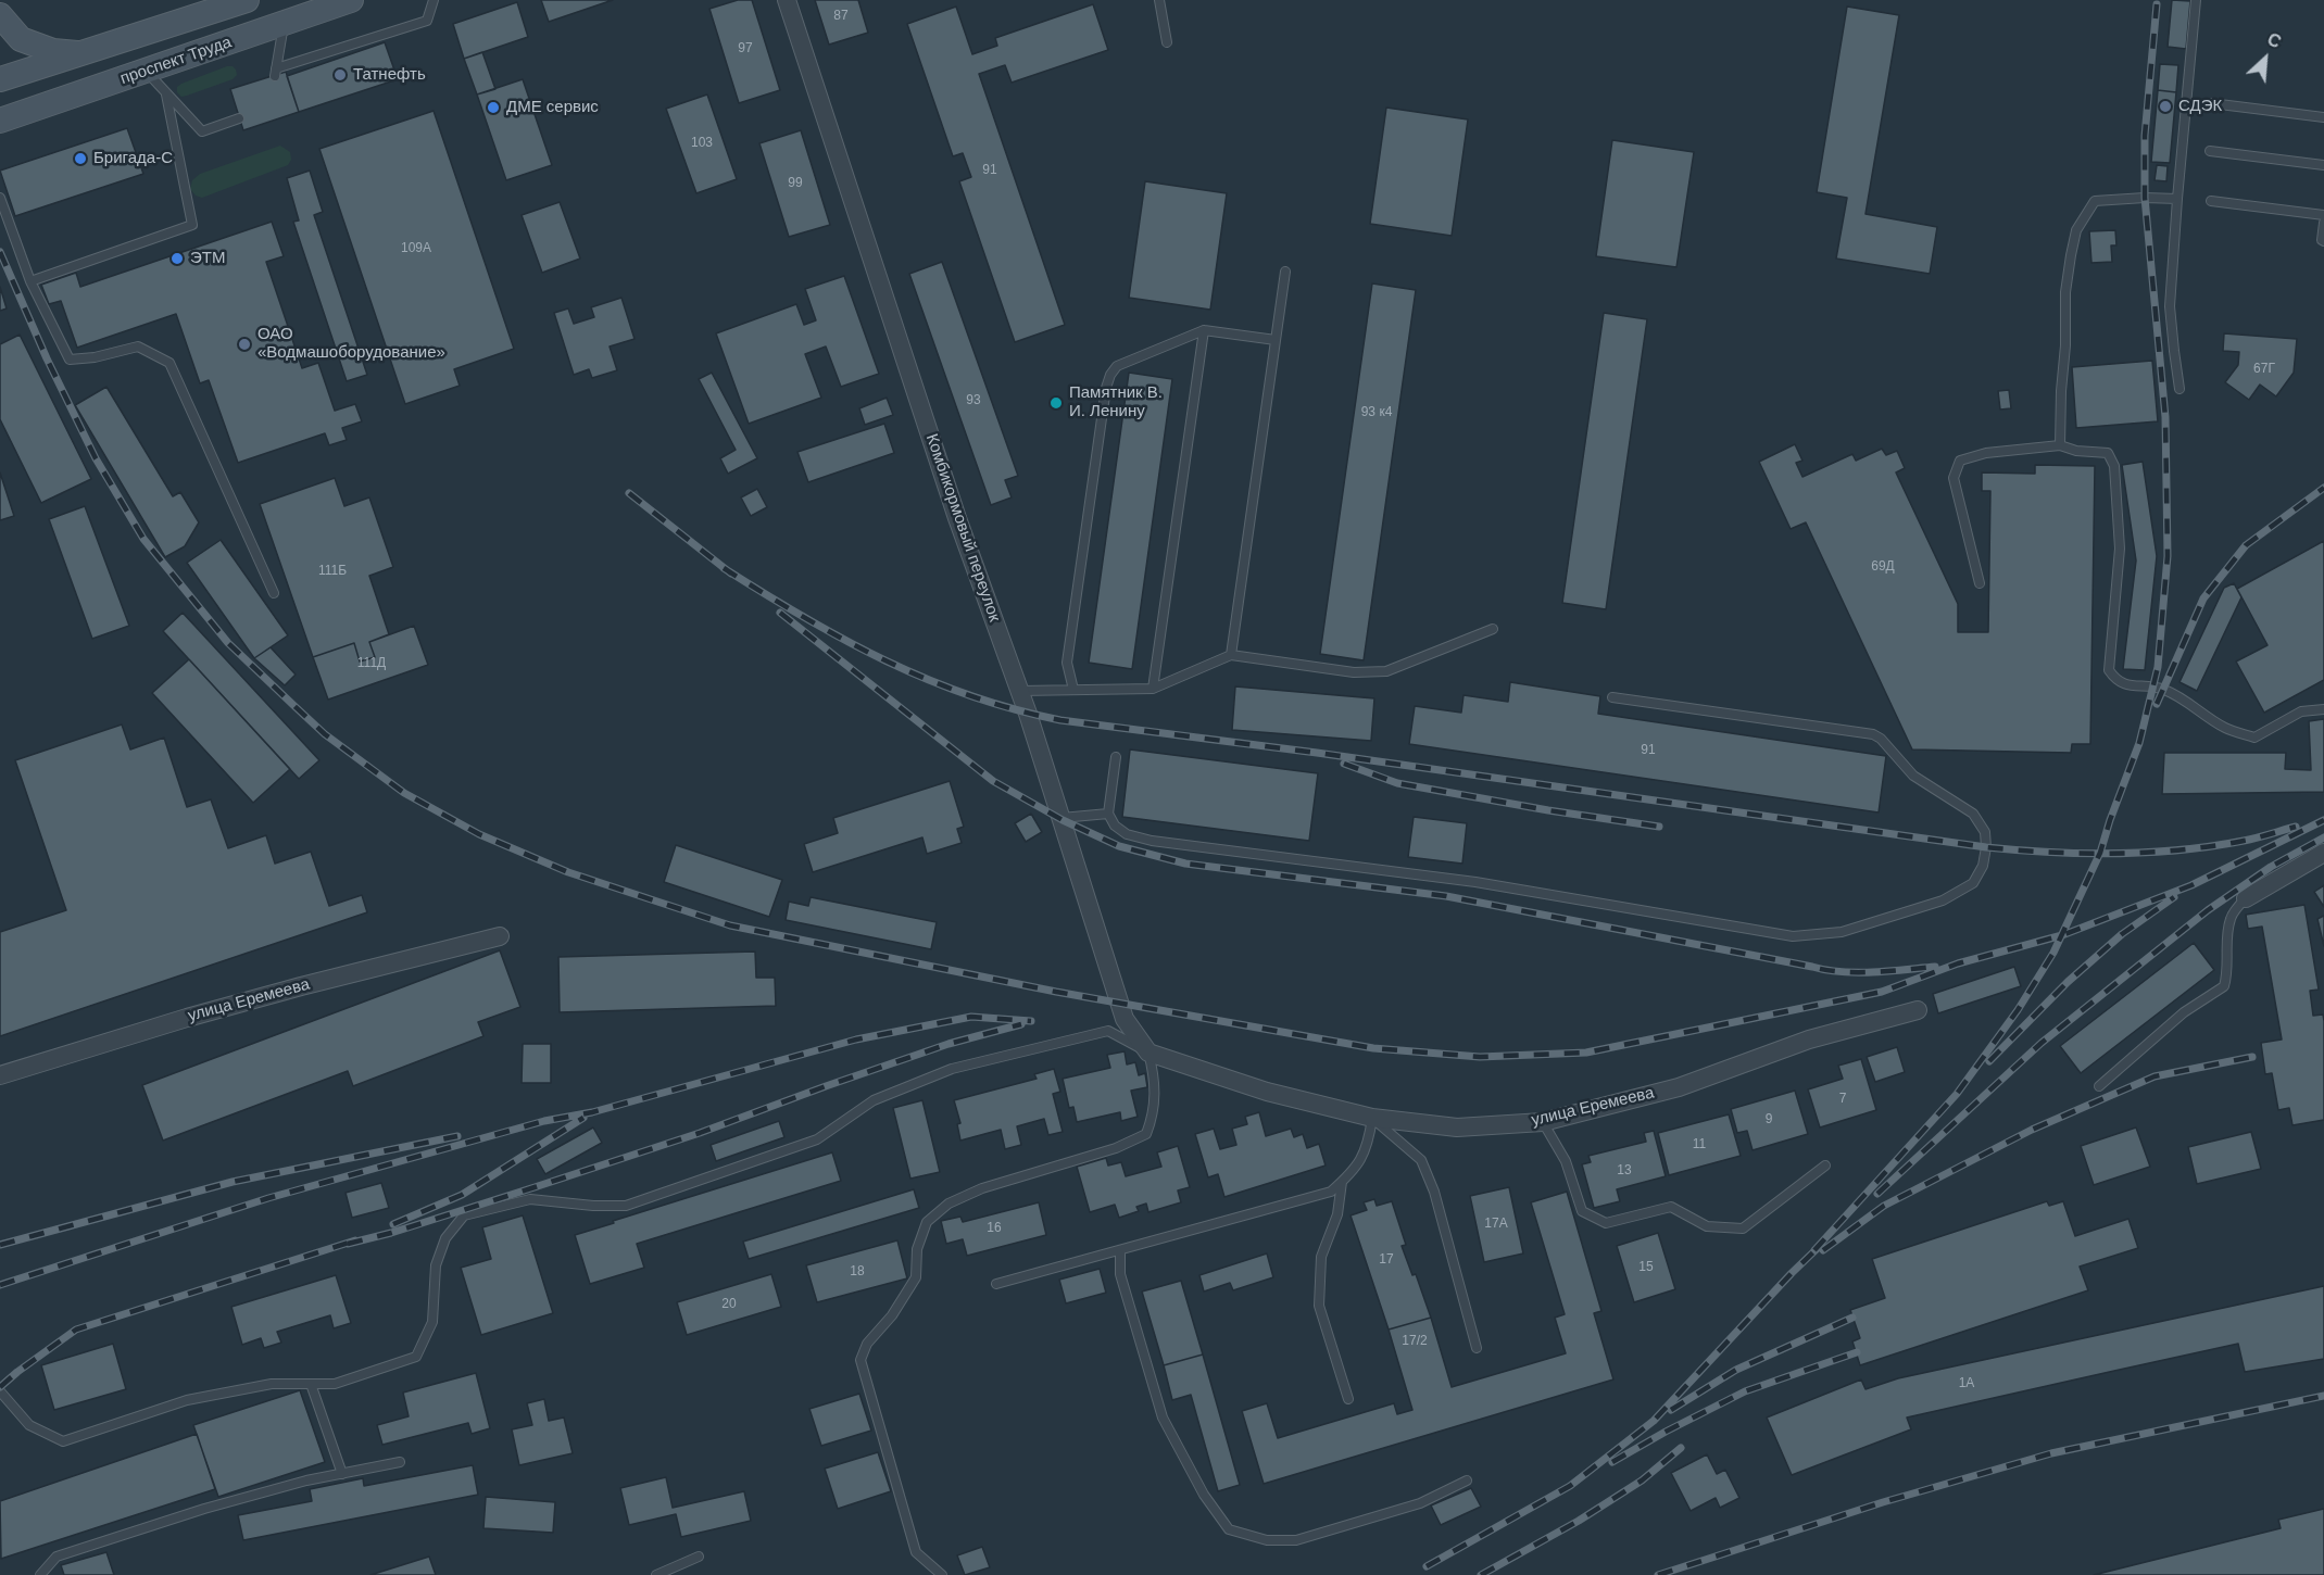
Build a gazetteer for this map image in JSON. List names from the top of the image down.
{
  "streets": {
    "main road": ["проспект Труда"],
    "street": ["Комбикормовый переулок", "улица Еремеева"]
  },
  "crossings": [
    ["Комбикормовый переулок", "улица Еремеева"]
  ],
  "places": [
    "Татнефть",
    "СДЭК",
    "ДМЕ сервис",
    "Бригада-С",
    "ЭТМ",
    "ОАО «Водмашоборудование»",
    "Памятник В. И. Ленину"
  ],
  "house_numbers": [
    "87",
    "97",
    "103",
    "91",
    "99",
    "109А",
    "67Г",
    "93",
    "93 к4",
    "69Д",
    "111Б",
    "111Д",
    "91",
    "7",
    "9",
    "11",
    "13",
    "17А",
    "16",
    "17",
    "15",
    "18",
    "20",
    "17/2",
    "1А"
  ],
  "north": "top right"
}
